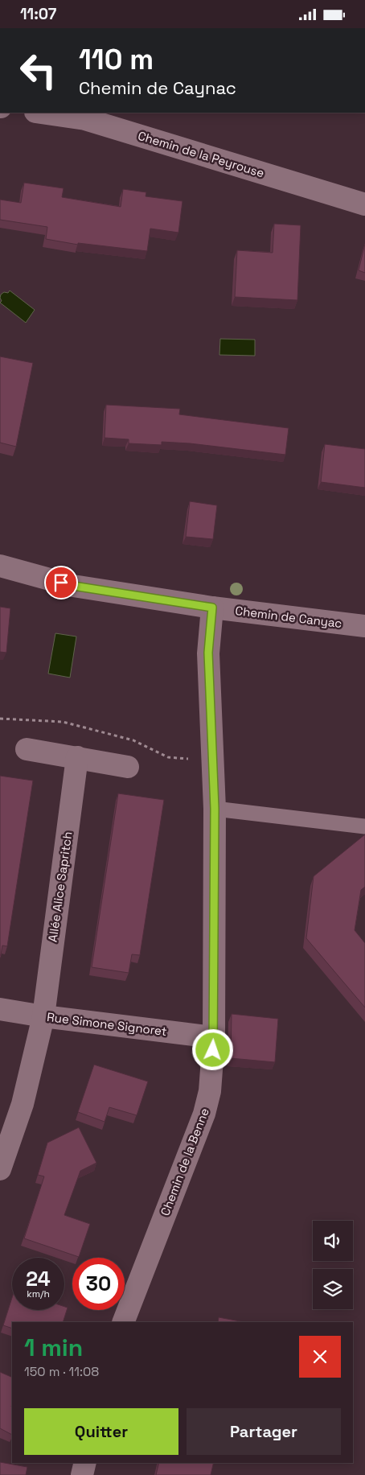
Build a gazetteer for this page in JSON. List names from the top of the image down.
{
  "streets": {
    "street": [
      "Chemin de la Peyrouse",
      "Chemin de Canyac",
      "Allée Alice Sapritch",
      "Rue Simone Signoret",
      "Chemin de la Benne"
    ]
  },
  "crossings": [
    ["Chemin de Canyac", "Chemin de la Benne"],
    ["Allée Alice Sapritch", "Rue Simone Signoret"],
    ["Rue Simone Signoret", "Chemin de la Benne"]
  ],
  "page": {
    "status": "11:07",
    "turn": ["110 m", "Chemin de Caynac"],
    "speed": "24 km/h",
    "limit": "30",
    "heading": ["1 min", "150 m · 11:08"],
    "buttons": ["Quitter", "Partager"]
  }
}
